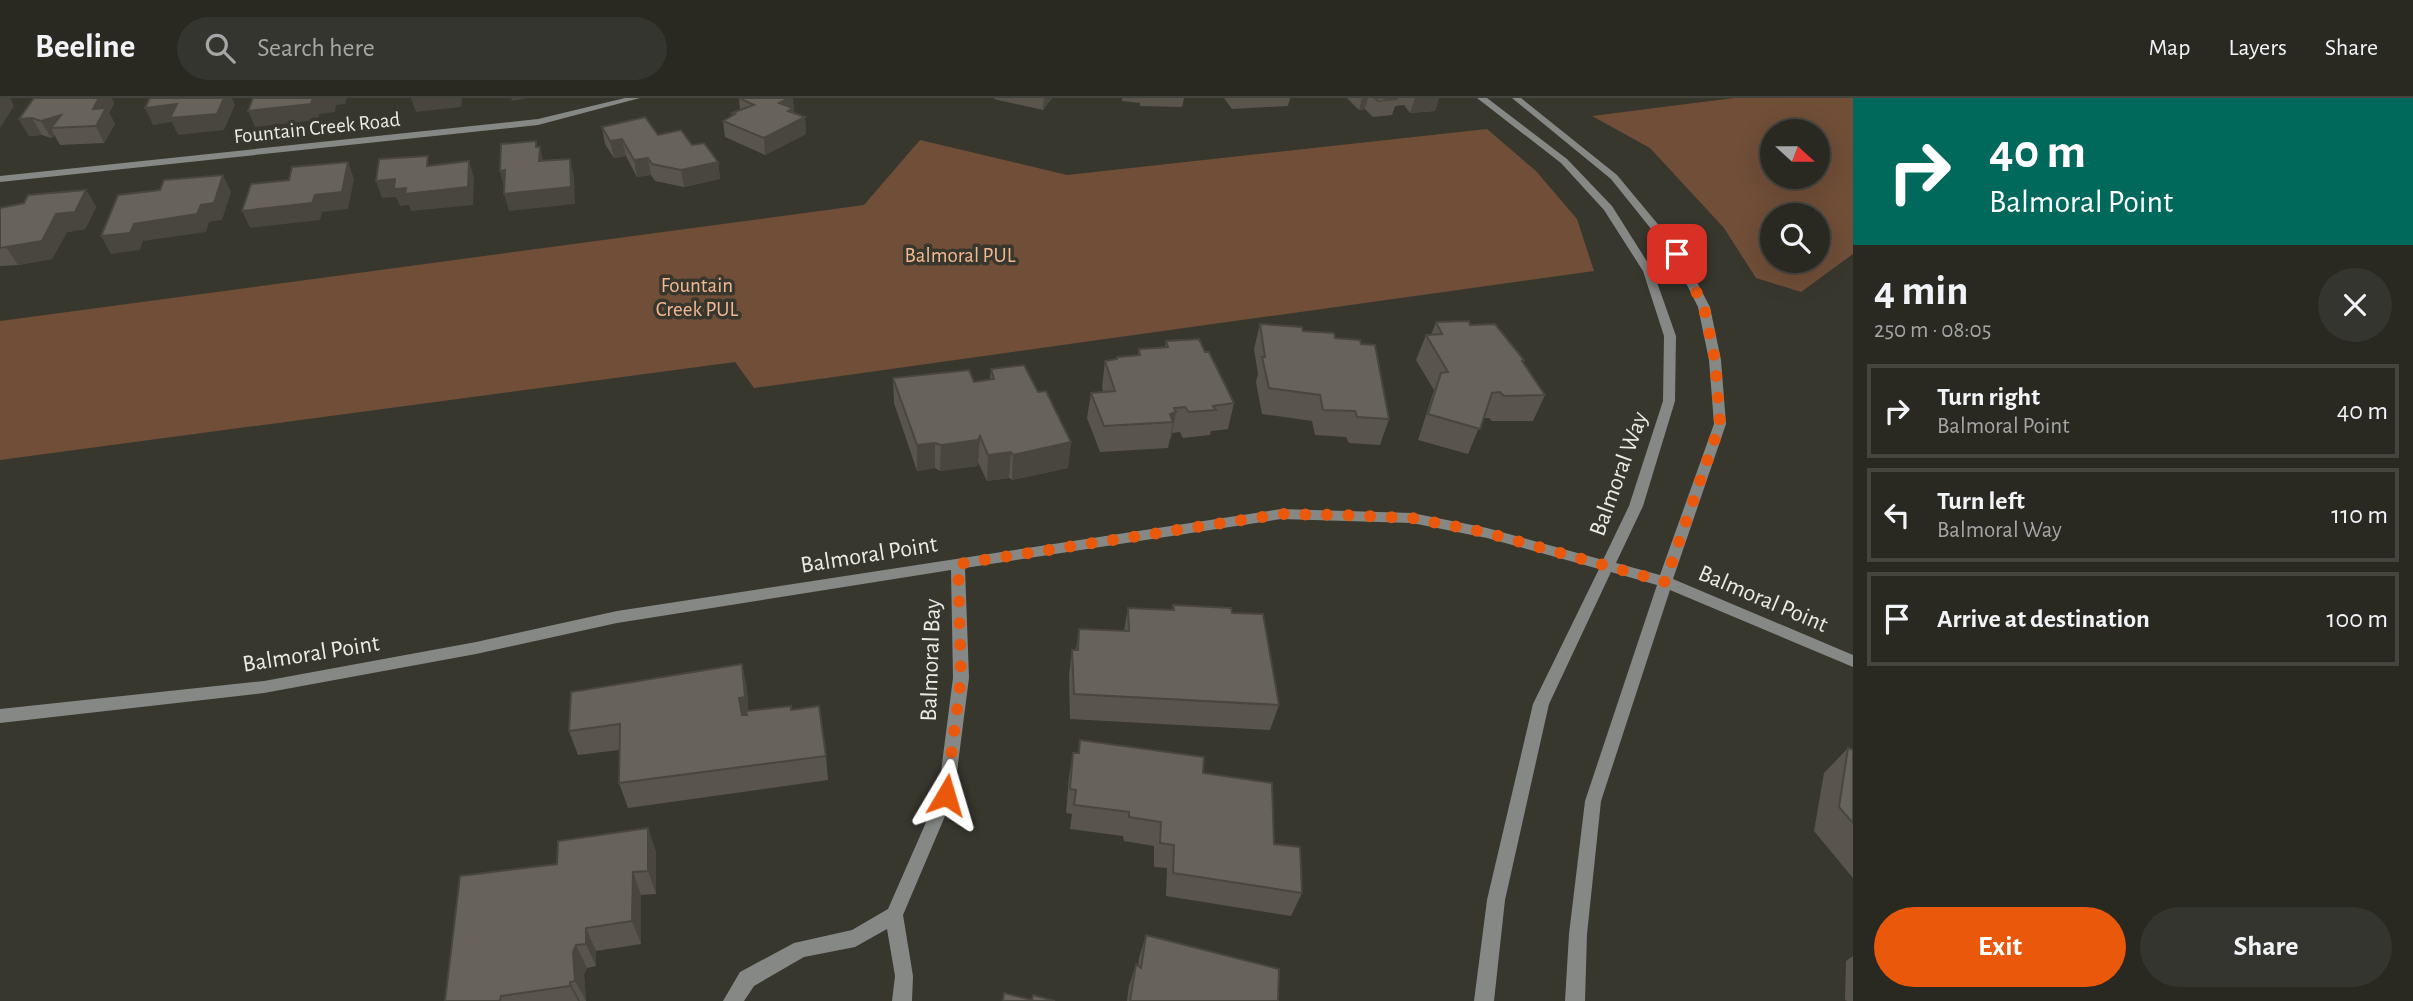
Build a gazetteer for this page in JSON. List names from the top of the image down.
{
  "streets": {
    "street": [
      "Fountain Creek Road",
      "Balmoral Way",
      "Balmoral Point",
      "Balmoral Bay"
    ]
  },
  "crossings": [
    ["Balmoral Way", "Balmoral Point"],
    ["Balmoral Point", "Balmoral Bay"]
  ],
  "parks": ["Balmoral PUL", "Fountain Creek PUL"],
  "north": "right",
  "page": {
    "header": "Beeline",
    "search": "Search here",
    "nav": ["Map", "Layers", "Share"],
    "turn": ["40 m", "Balmoral Point"],
    "heading": ["4 min", "250 m · 08:05"],
    "list": [
      {
        "name": "Turn right",
        "note": "Balmoral Point",
        "value": "40 m"
      },
      {
        "name": "Turn left",
        "note": "Balmoral Way",
        "value": "110 m"
      },
      {
        "name": "Arrive at destination",
        "value": "100 m"
      }
    ],
    "buttons": ["Exit", "Share"]
  }
}
